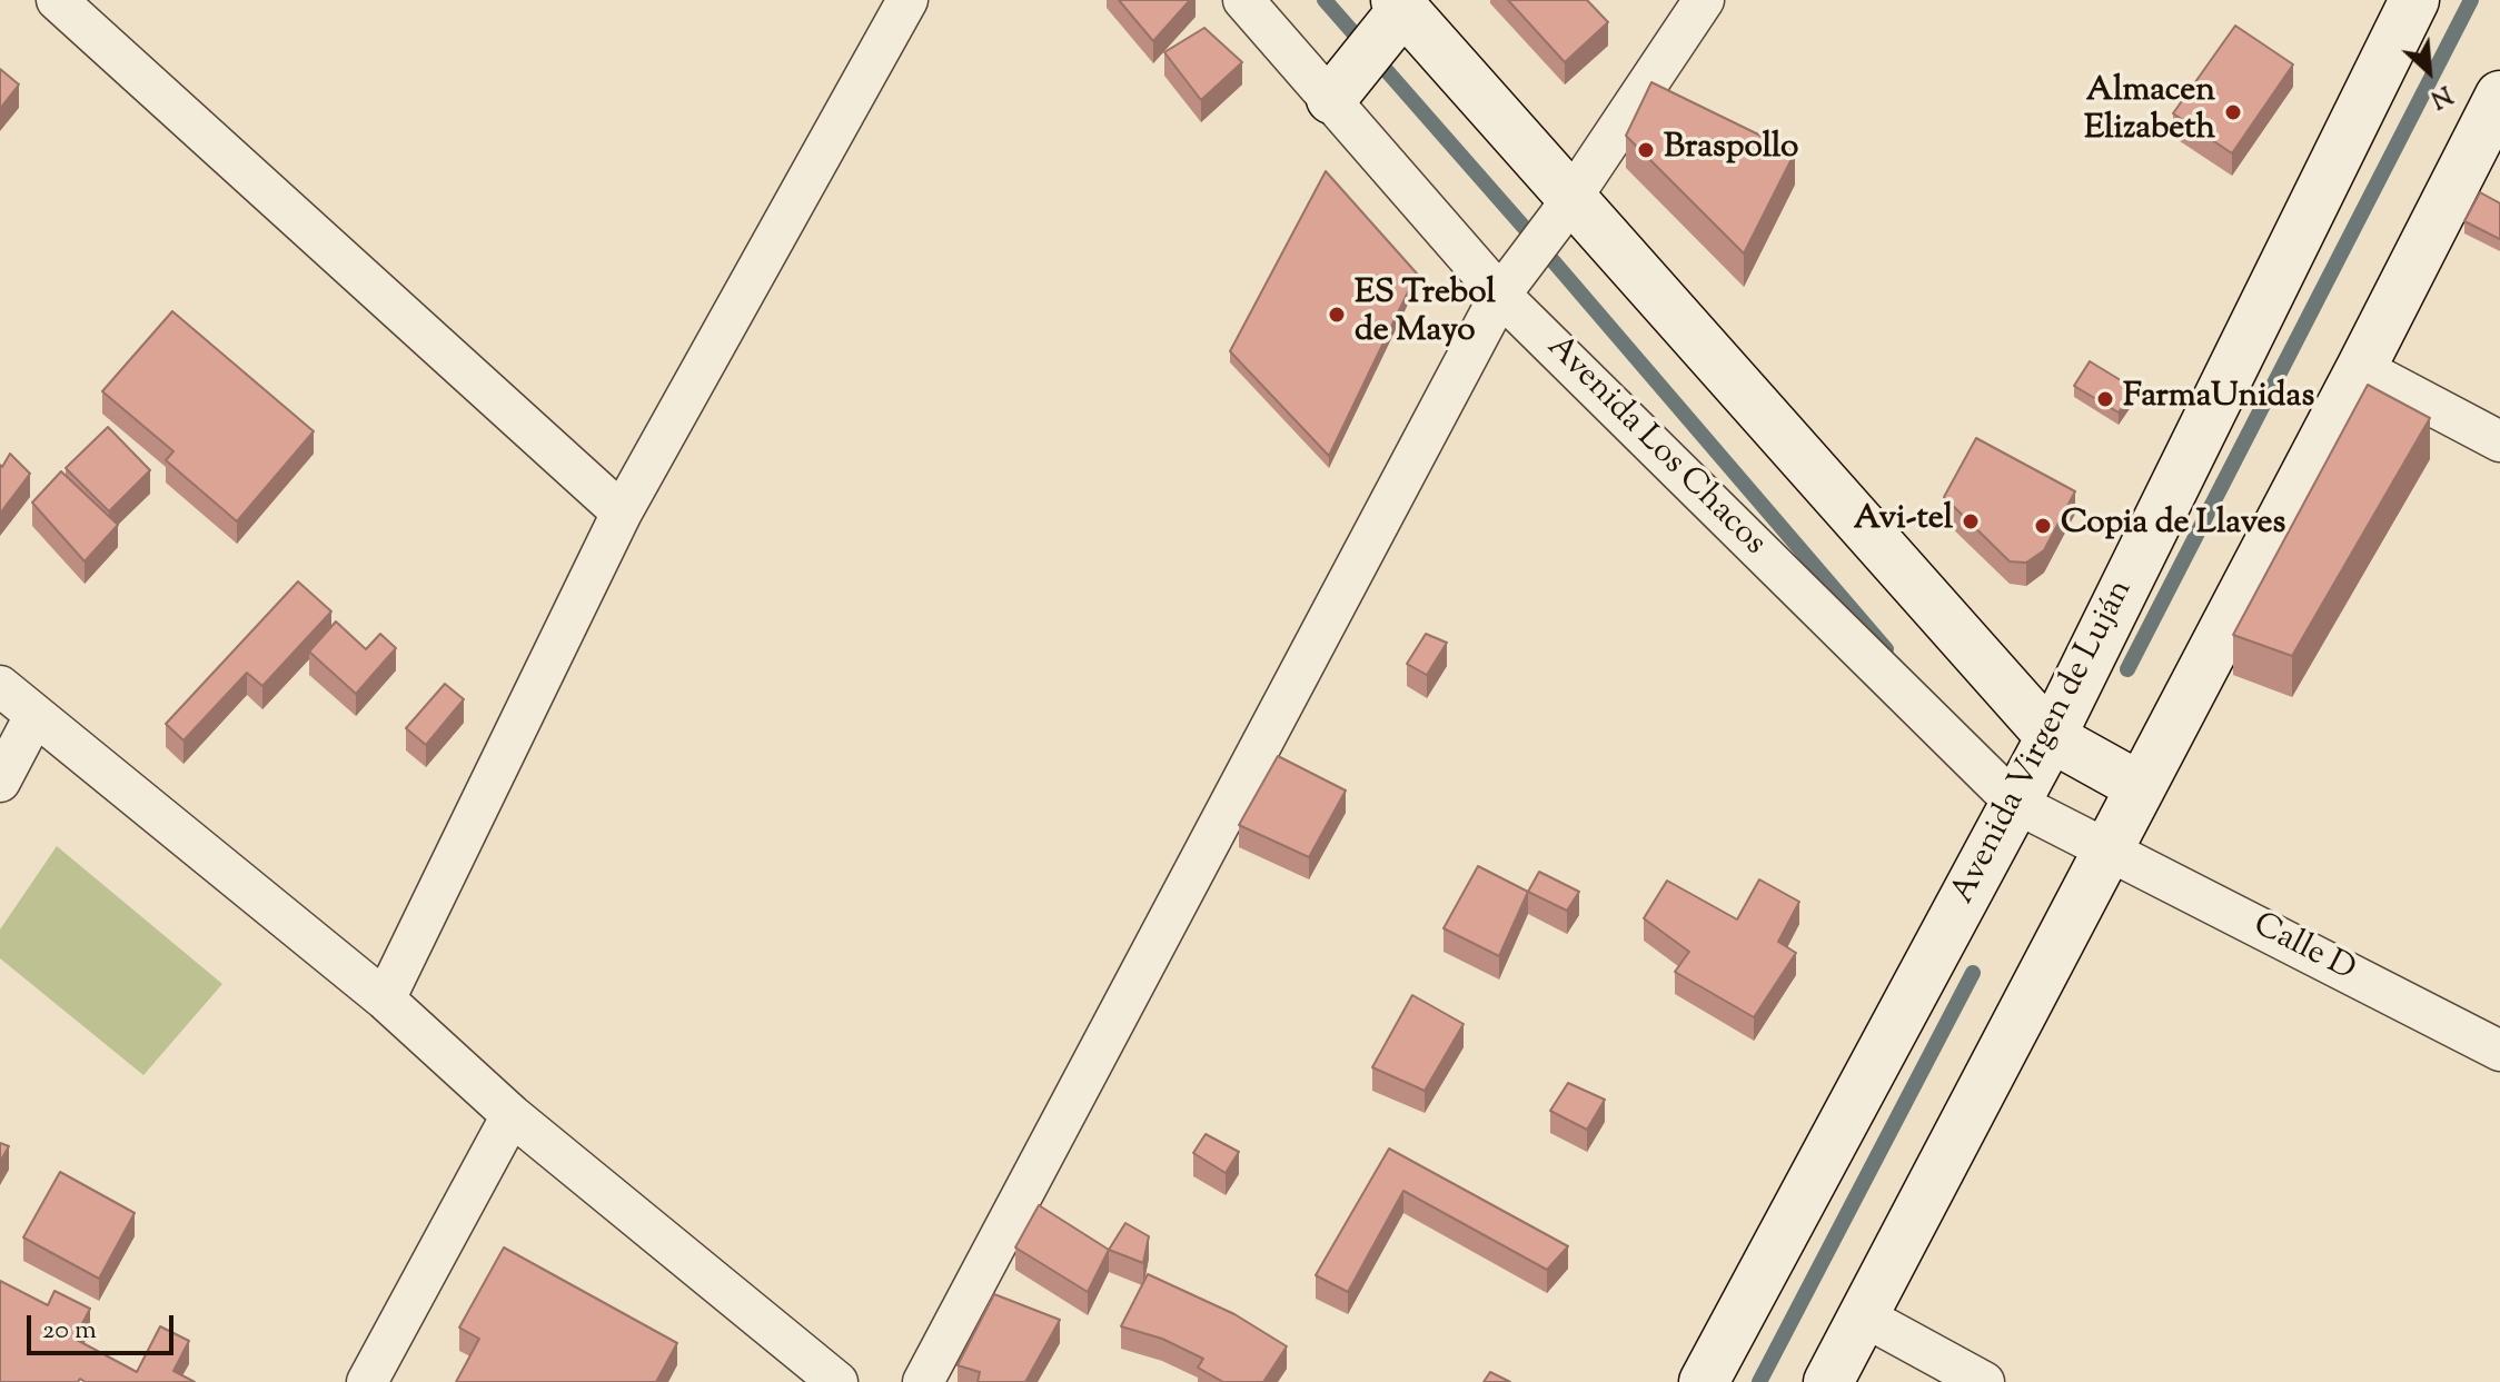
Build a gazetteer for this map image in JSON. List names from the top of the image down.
{
  "streets": {
    "main road": ["Avenida Virgen de Luján"],
    "street": ["Avenida Los Chacos", "Calle D"]
  },
  "crossings": [
    ["Avenida Los Chacos", "Avenida Virgen de Luján"],
    ["Avenida Los Chacos", "Calle D"]
  ],
  "places": [
    "Almacen Elizabeth",
    "Braspollo",
    "ES Trebol de Mayo",
    "FarmaUnidas",
    "Avi-tel",
    "Copia de Llaves"
  ],
  "scale_bar": "20 m",
  "north": "bottom right"
}
